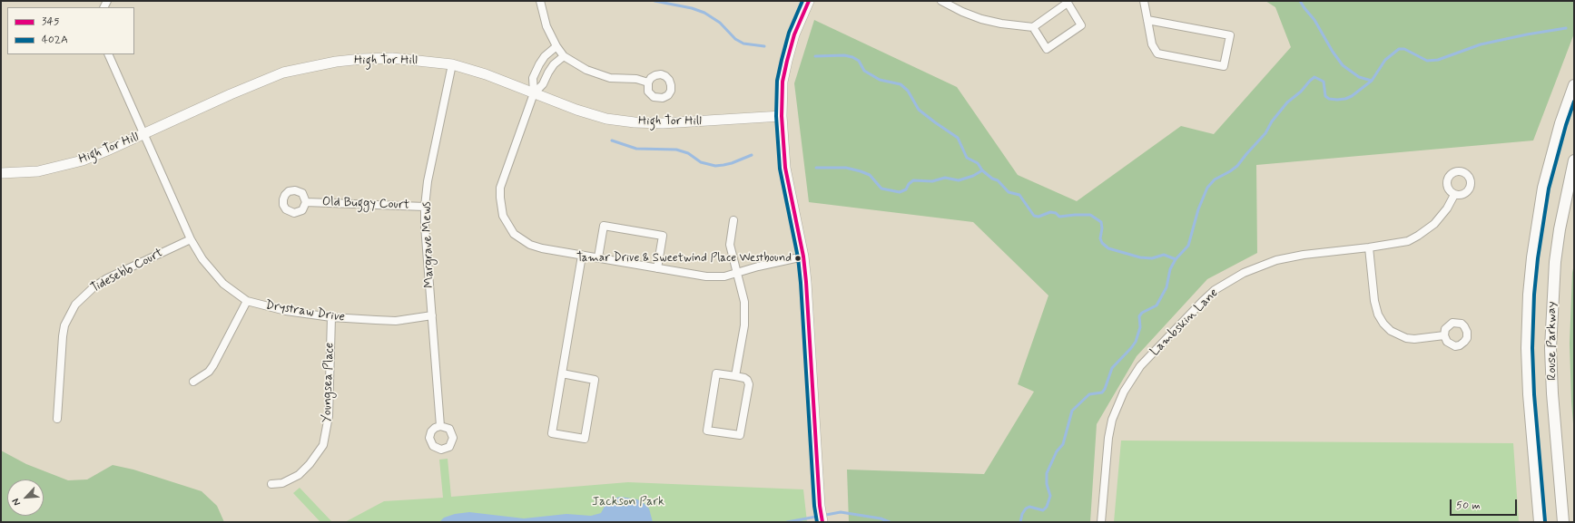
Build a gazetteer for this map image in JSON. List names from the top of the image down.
{
  "streets": {
    "main road": ["Rouse Parkway"],
    "street": [
      "High Tor Hill",
      "Old Buggy Court",
      "Margrave Mews",
      "Tidesebb Court",
      "Drystraw Drive",
      "Lambskin Lane",
      "Youngsea Place"
    ]
  },
  "crossings": [
    ["High Tor Hill", "Margrave Mews"],
    ["High Tor Hill", "Drystraw Drive"],
    ["Old Buggy Court", "Margrave Mews"],
    ["Margrave Mews", "Drystraw Drive"],
    ["Tidesebb Court", "Drystraw Drive"],
    ["Drystraw Drive", "Youngsea Place"]
  ],
  "parks": ["Jackson Park"],
  "places": ["Tamar Drive & Sweetwind Place Westbound"],
  "lines": ["transit line 345", "transit line 402A"],
  "legend": ["345", "402A"],
  "scale_bar": "50 m",
  "north": "bottom left"
}
